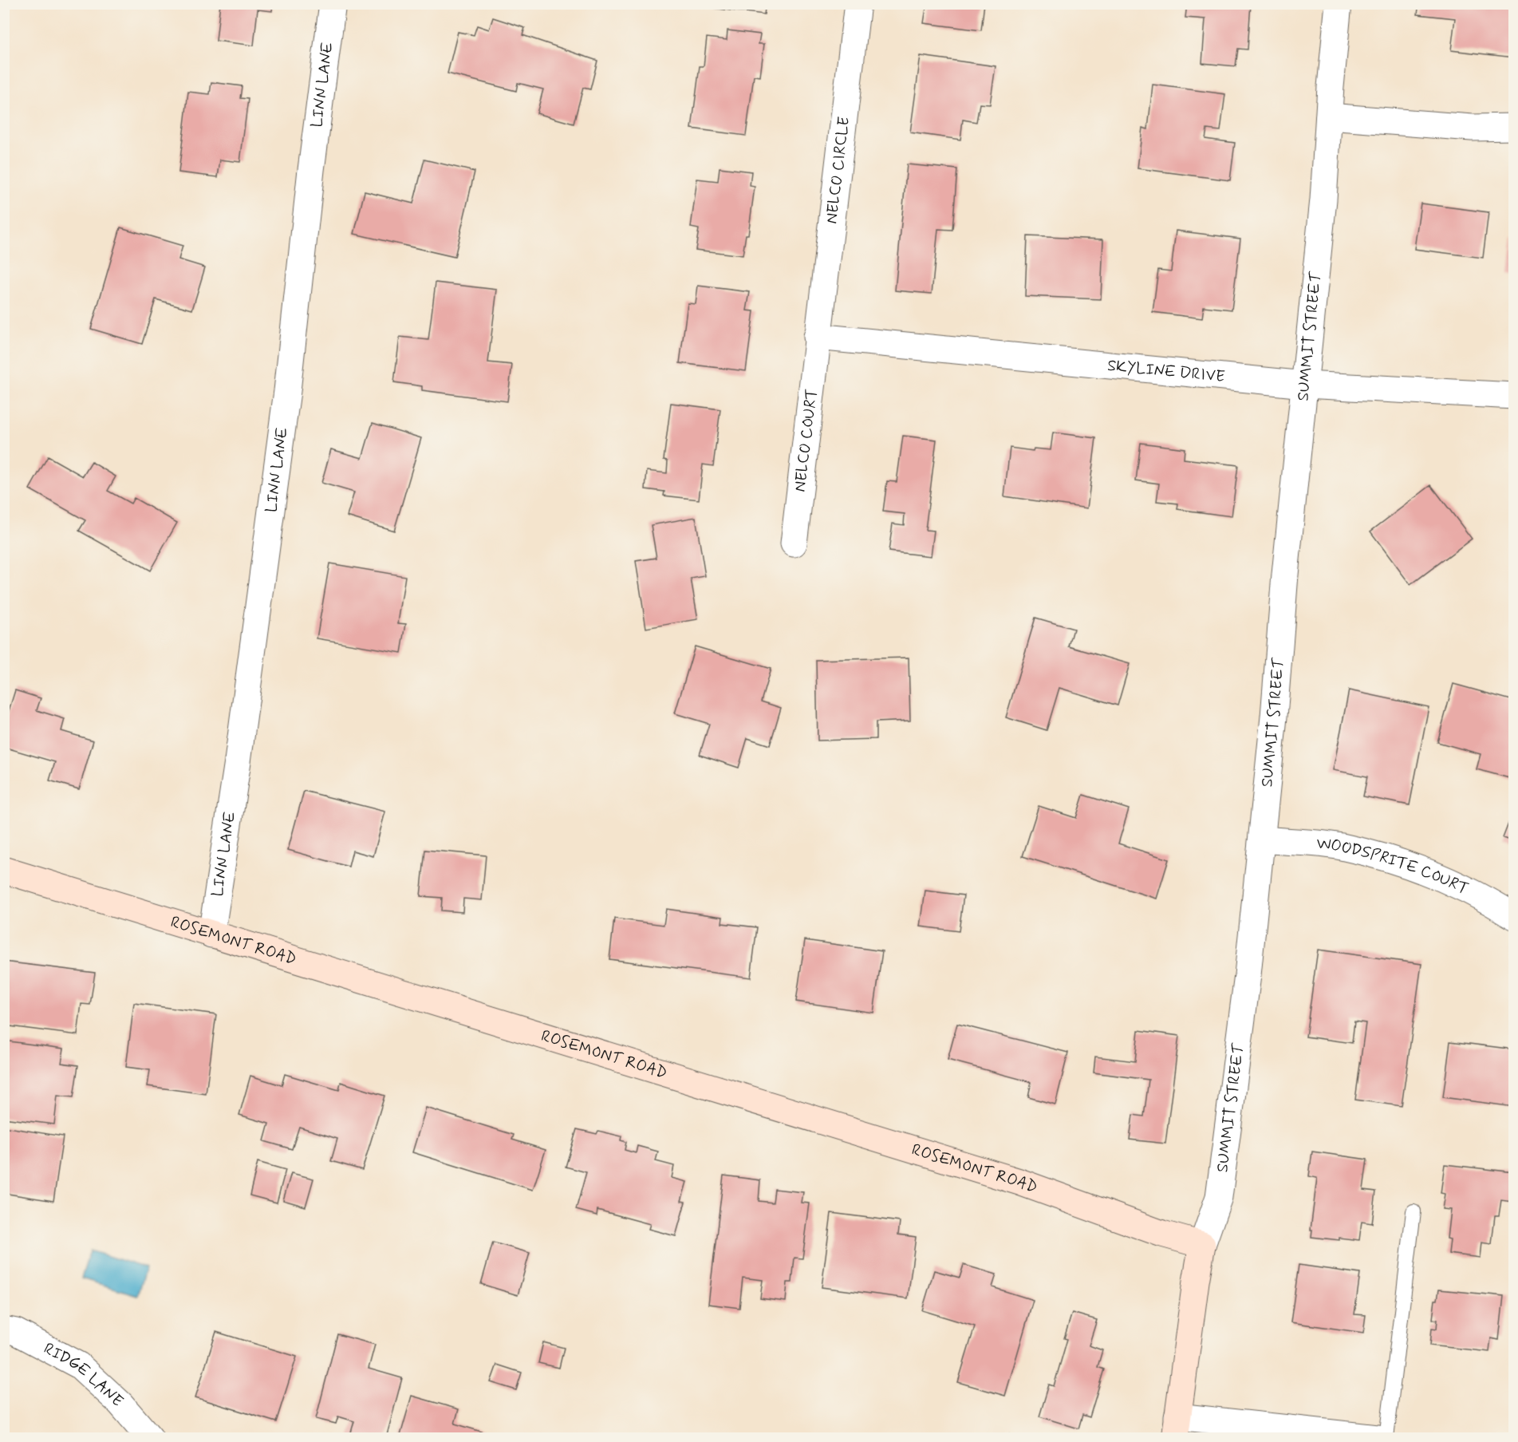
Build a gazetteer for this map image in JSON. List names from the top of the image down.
{
  "streets": {
    "main road": ["SUMMIT STREET", "ROSEMONT ROAD"],
    "street": [
      "LINN LANE",
      "NELCO CIRCLE",
      "SKYLINE DRIVE",
      "NELCO COURT",
      "WOODSPRITE COURT",
      "RIDGE LANE"
    ]
  },
  "crossings": [
    ["LINN LANE", "ROSEMONT ROAD"],
    ["NELCO CIRCLE", "SKYLINE DRIVE"],
    ["NELCO CIRCLE", "NELCO COURT"],
    ["SUMMIT STREET", "SKYLINE DRIVE"],
    ["SUMMIT STREET", "WOODSPRITE COURT"],
    ["SUMMIT STREET", "ROSEMONT ROAD"],
    ["SKYLINE DRIVE", "NELCO COURT"]
  ]
}
